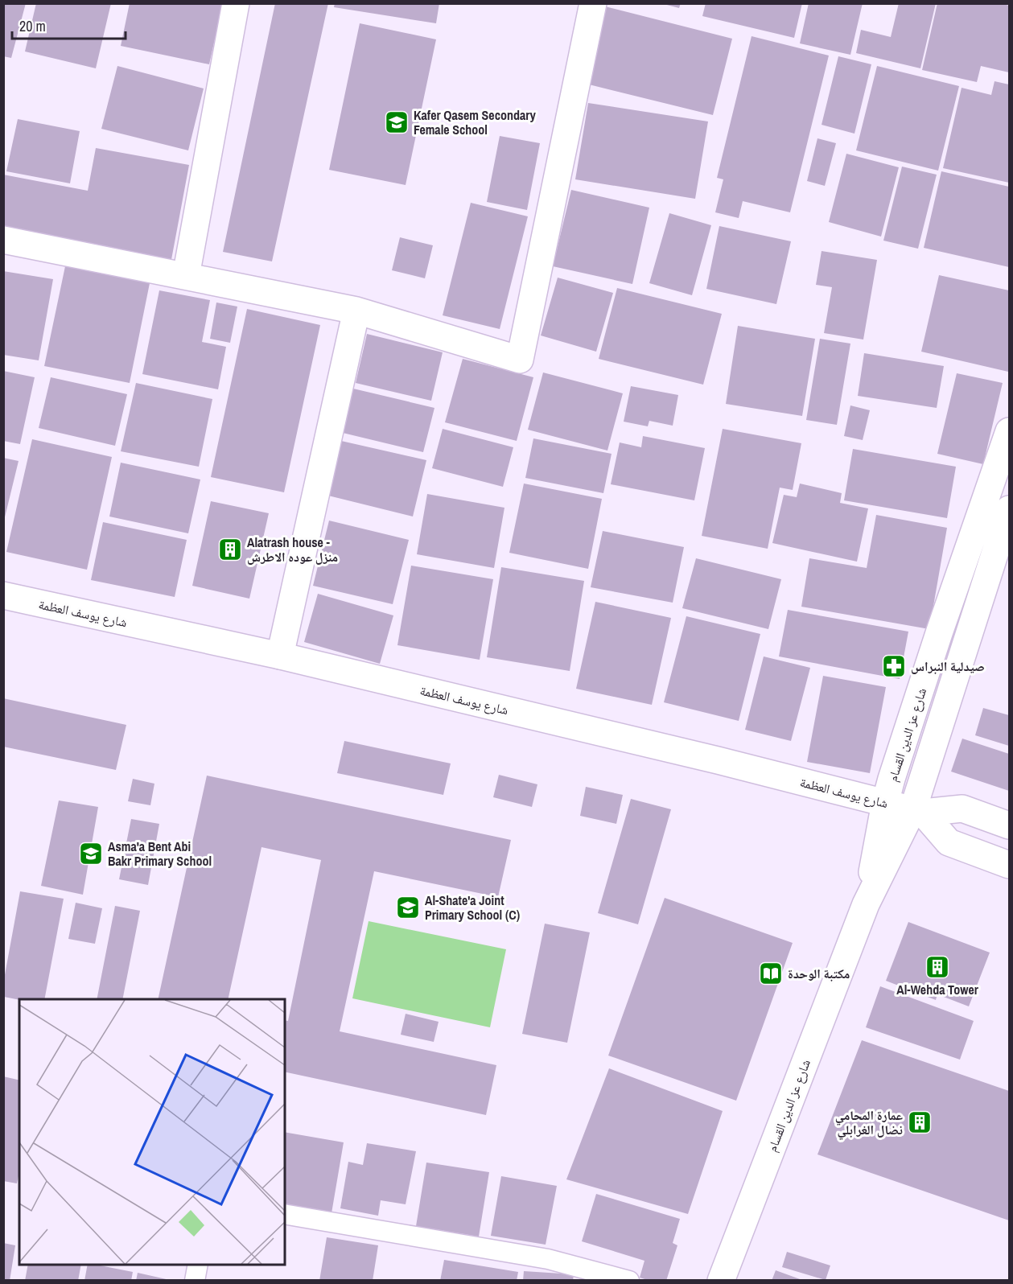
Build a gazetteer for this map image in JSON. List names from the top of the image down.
{
  "streets": {
    "street": ["شارع يوسف العظمة", "شارع عز الدين القسام"]
  },
  "crossings": [
    ["شارع يوسف العظمة", "شارع عز الدين القسام"]
  ],
  "places": {
    "school or university": ["Kafer Qasem Secondary Female School", "Asma'a Bent Abi Bakr Primary School", "Al-Shate'a Joint Primary School (C)"],
    "building": ["Alatrash house - منزل عوده الاطرش", "Al-Wehda Tower", "عمارة المحامي نضال الغرابلي"],
    "pharmacy": ["صيدلية النبراس"],
    "library": ["مكتبة الوحدة"]
  },
  "scale_bar": "20 m"
}
